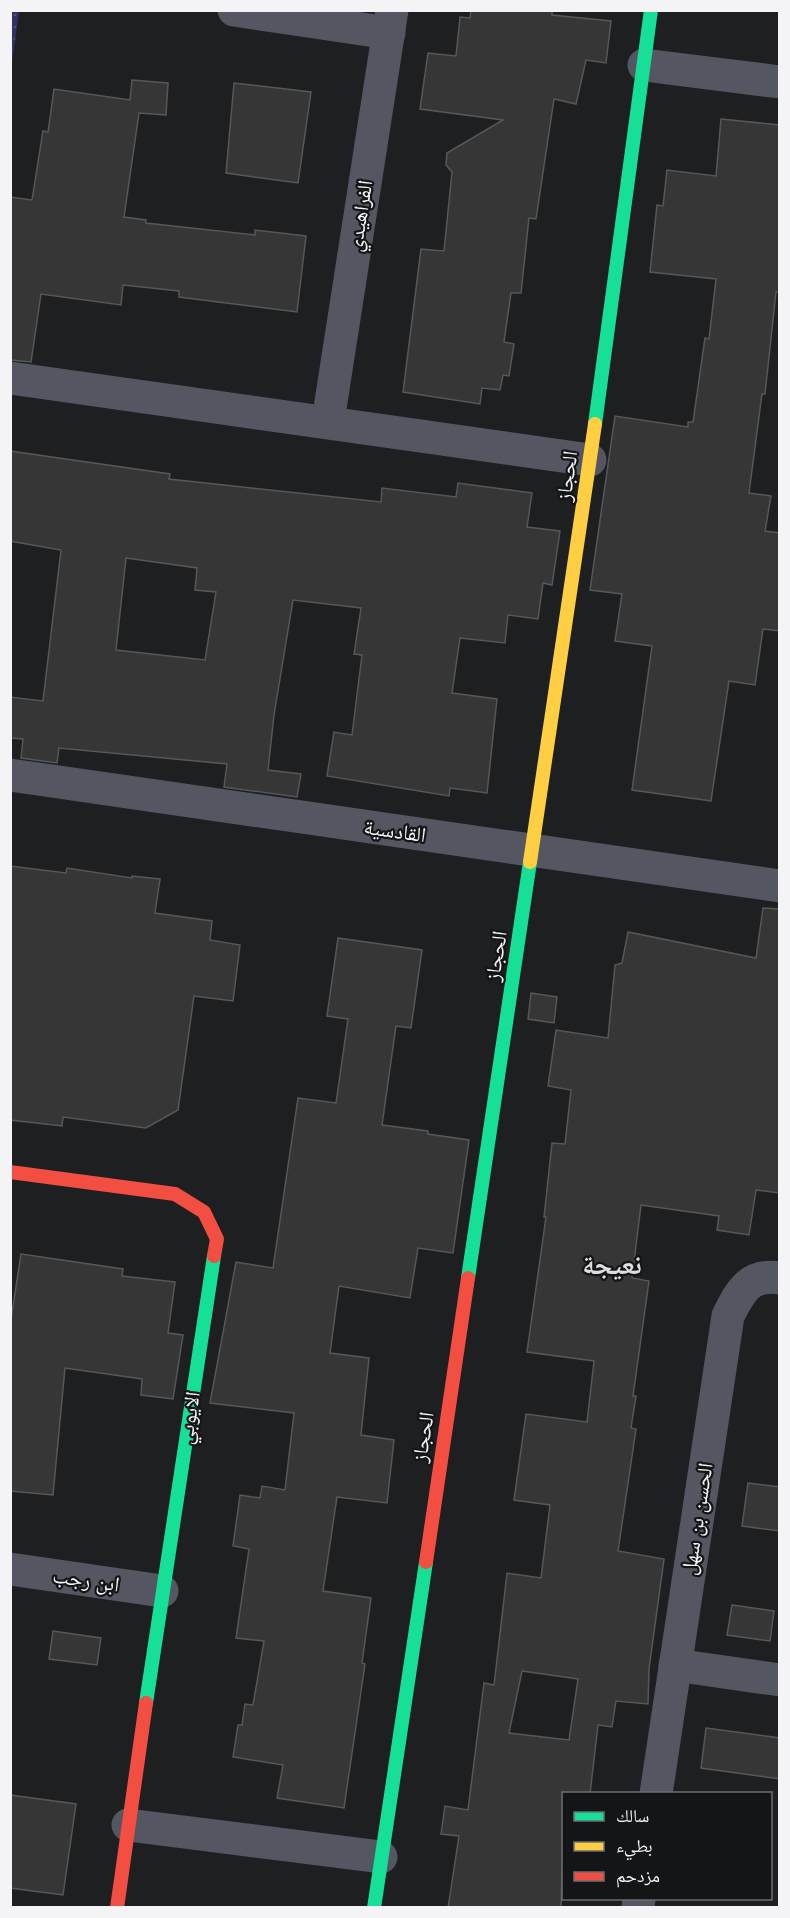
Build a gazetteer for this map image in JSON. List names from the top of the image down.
{
  "streets": {
    "street": [
      "الفراهيدي",
      "الحجاز",
      "القادسية",
      "الايوبي",
      "الحسن بن سهل",
      "ابن رجب"
    ]
  },
  "crossings": [
    ["الحجاز", "القادسية"],
    ["الايوبي", "ابن رجب"]
  ],
  "districts": ["نعيجة"],
  "legend": ["سالك", "بطيء", "مزدحم"]
}
